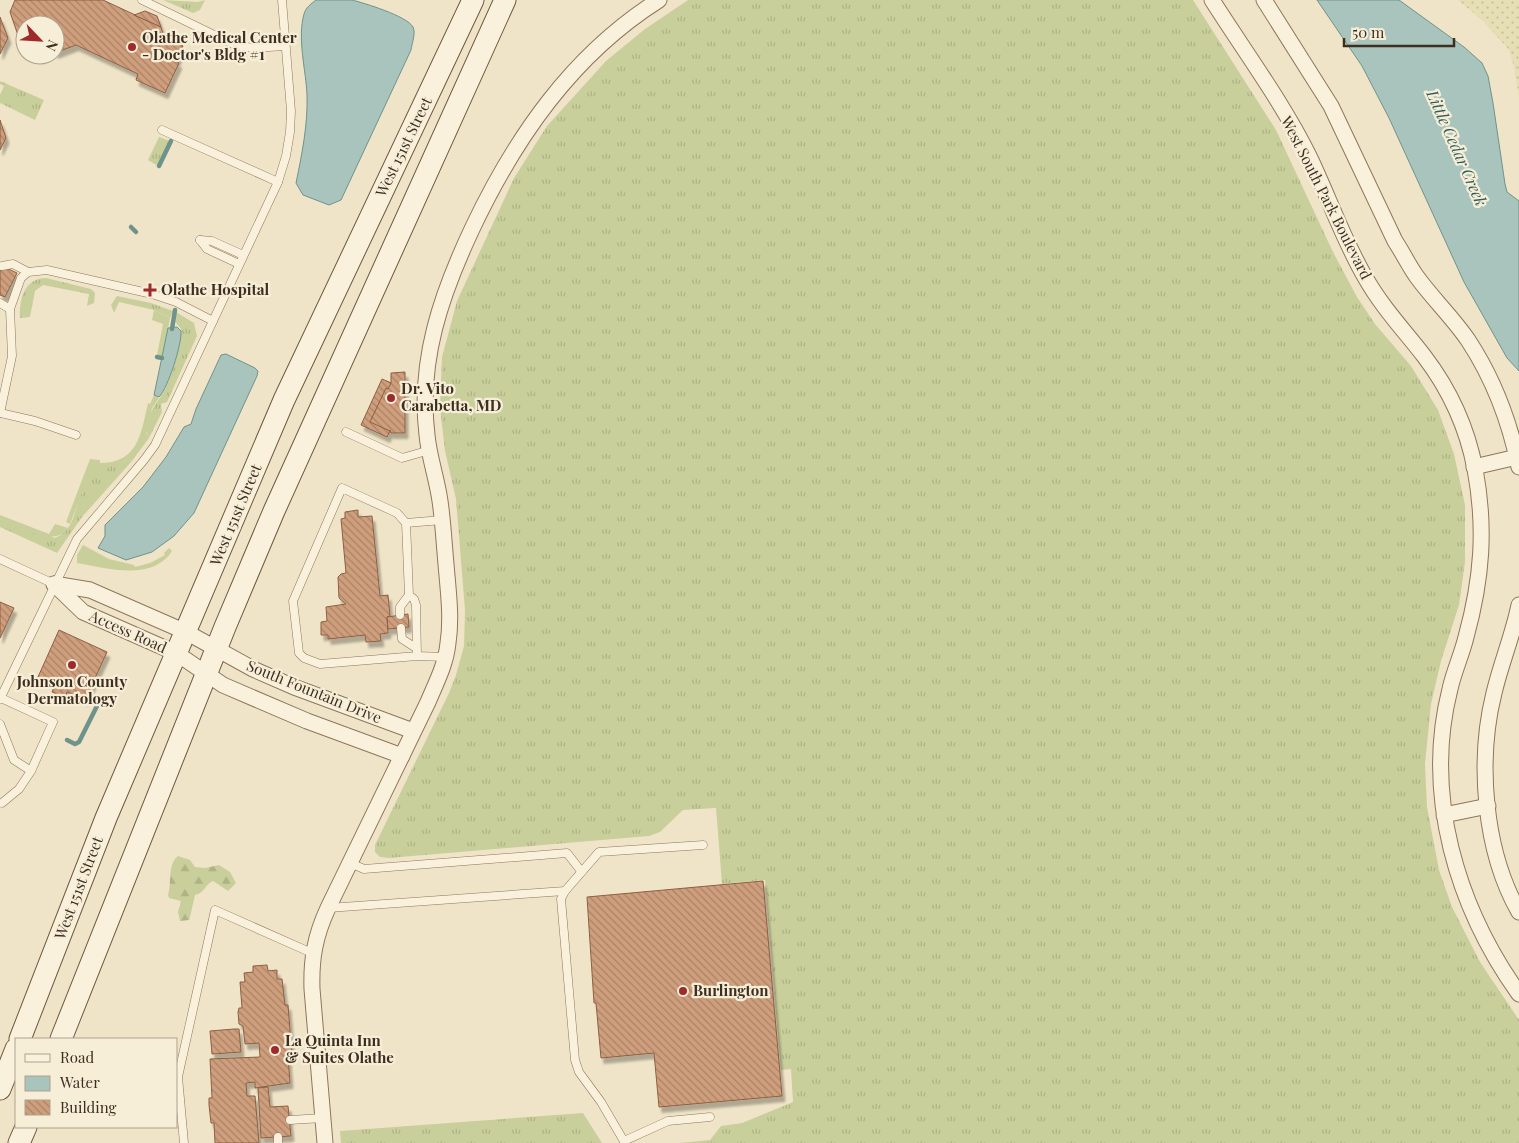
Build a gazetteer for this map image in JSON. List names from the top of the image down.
{
  "streets": {
    "main road": ["West 151st Street"],
    "street": ["West South Park Boulevard", "Access Road", "South Fountain Drive"]
  },
  "crossings": [
    ["West 151st Street", "Access Road"],
    ["West 151st Street", "South Fountain Drive"],
    ["Access Road", "South Fountain Drive"]
  ],
  "water": ["Little Cedar Creek"],
  "places": {
    "other": [
      "Olathe Medical Center - Doctor's Bldg #1",
      "Dr. Vito Carabetta, MD",
      "Johnson County Dermatology",
      "Burlington",
      "La Quinta Inn & Suites Olathe"
    ],
    "health": ["Olathe Hospital"]
  },
  "legend": ["Road", "Water", "Building"],
  "scale_bar": "50 m",
  "north": "bottom right"
}
